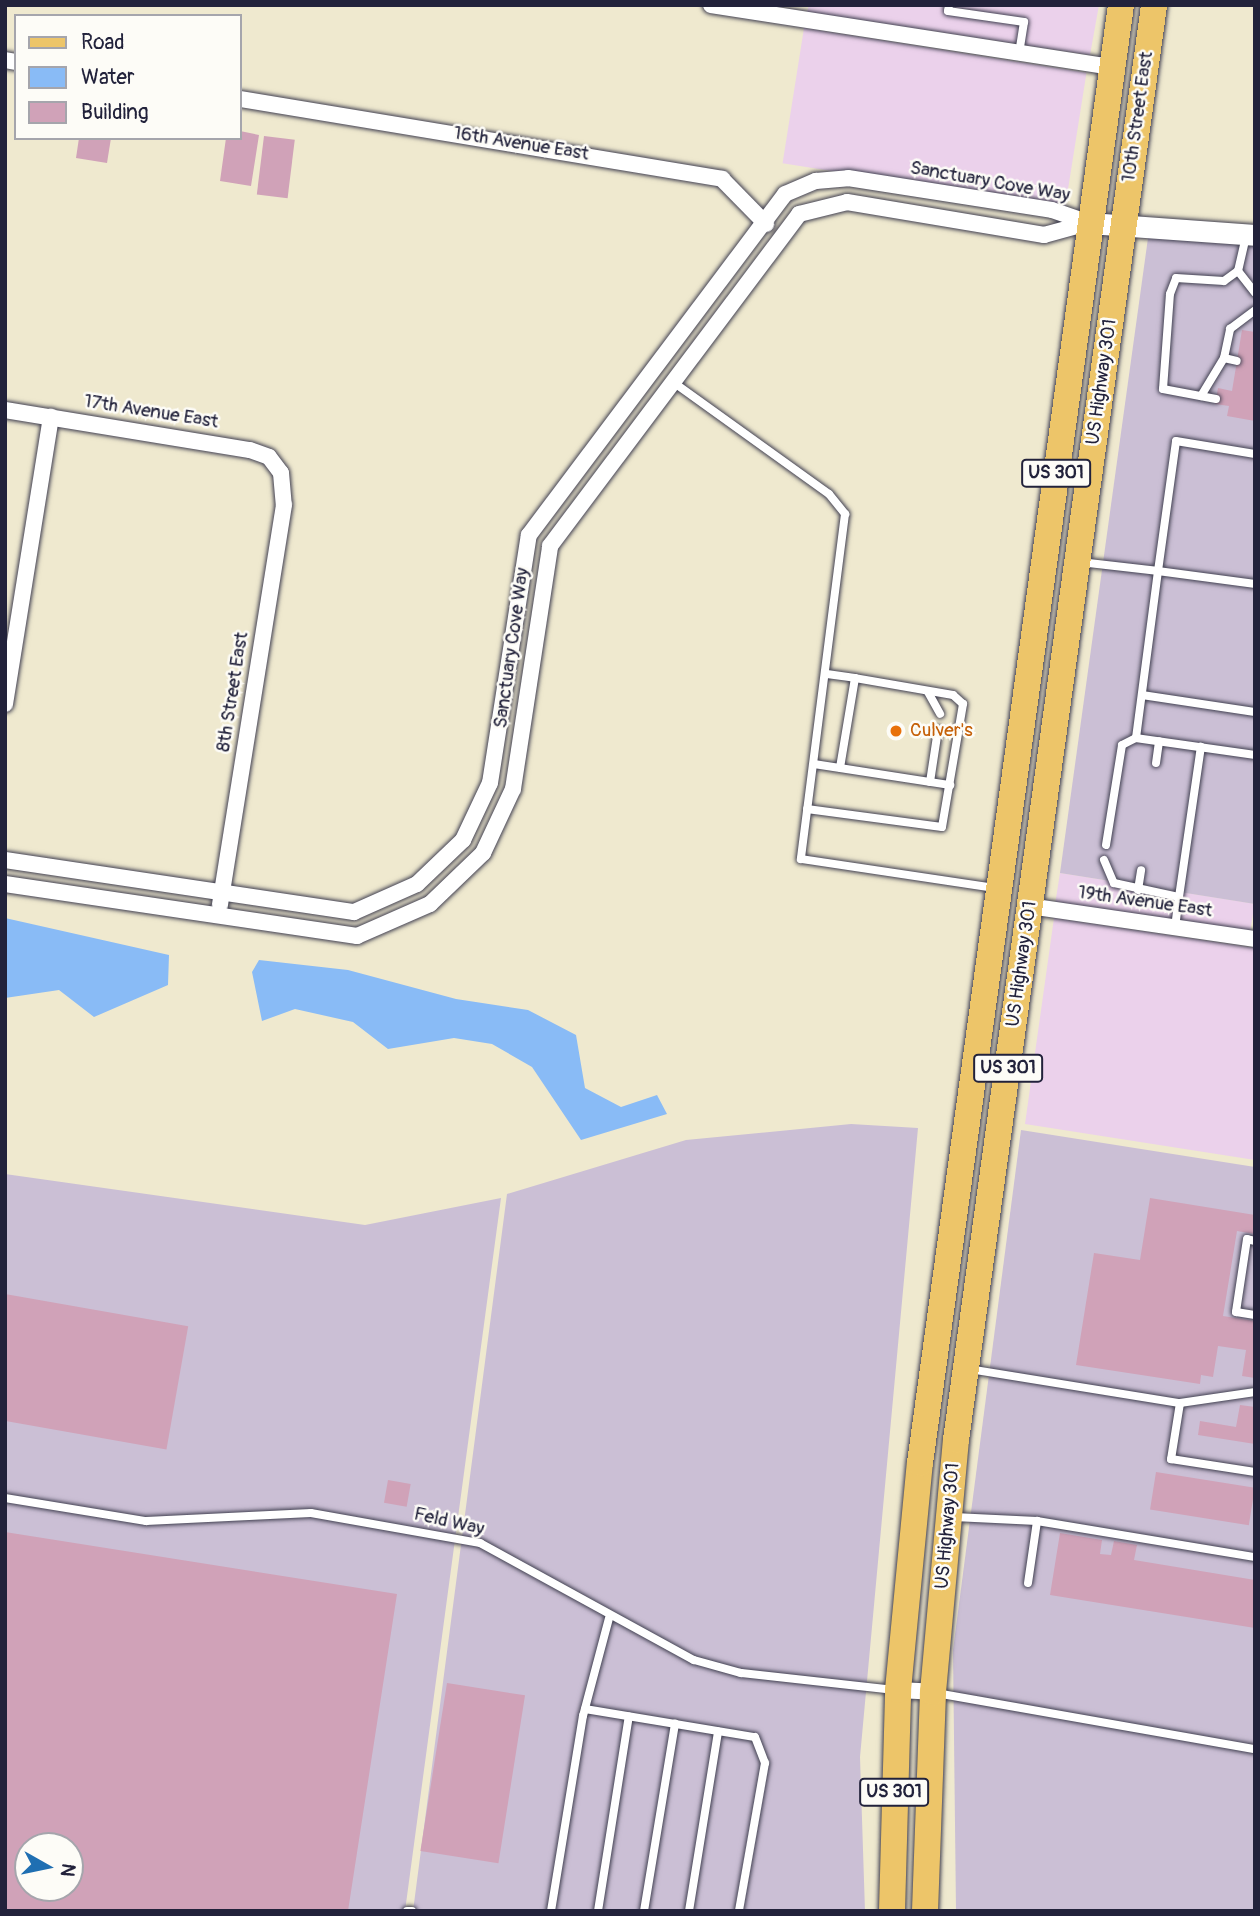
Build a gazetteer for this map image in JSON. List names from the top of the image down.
{
  "streets": {
    "main road": ["10th Street East", "US Highway 301", "US 301"],
    "street": [
      "16th Avenue East",
      "Sanctuary Cove Way",
      "17th Avenue East",
      "8th Street East",
      "19th Avenue East"
    ],
    "lane": ["Feld Way"]
  },
  "crossings": [
    ["10th Street East", "Sanctuary Cove Way"],
    ["10th Street East", "US Highway 301"],
    ["10th Street East", "US 301"],
    ["16th Avenue East", "Sanctuary Cove Way"],
    ["Sanctuary Cove Way", "US 301"],
    ["Sanctuary Cove Way", "8th Street East"],
    ["US Highway 301", "19th Avenue East"],
    ["17th Avenue East", "8th Street East"],
    ["US 301", "Feld Way"]
  ],
  "places": ["Culver's"],
  "legend": ["Road", "Water", "Building"],
  "north": "right"
}
